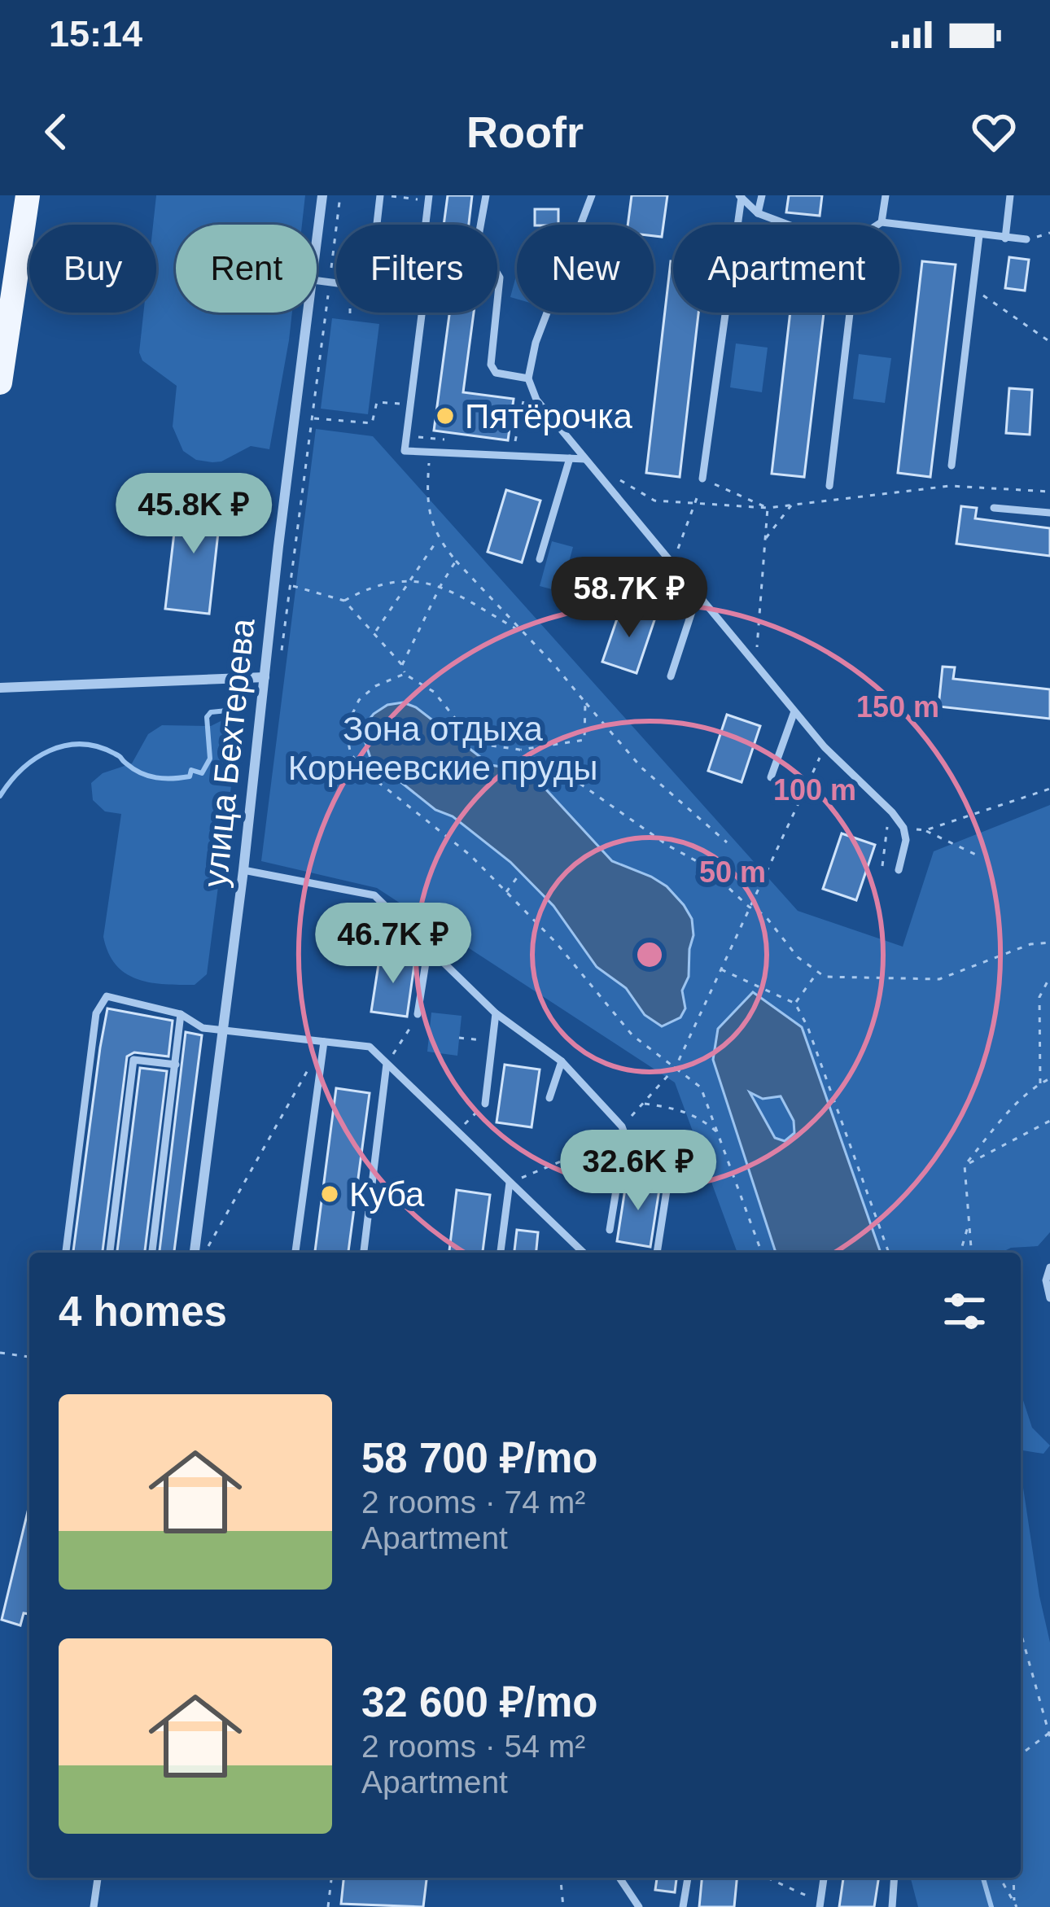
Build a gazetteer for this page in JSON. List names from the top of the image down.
{
  "streets": {
    "street": ["улица Бехтерева"]
  },
  "parks": ["Зона отдыха Корнеевские пруды"],
  "places": ["Пятёрочка", "Куба"],
  "page": {
    "status": "15:14",
    "header": "Roofr",
    "chip": [
      "Buy",
      "Rent",
      "Filters",
      "New",
      "Apartment"
    ],
    "price": [
      "45.8K ₽",
      "58.7K ₽",
      "46.7K ₽",
      "32.6K ₽"
    ],
    "heading": "4 homes",
    "list": [
      {
        "name": "58 700 ₽/mo",
        "note": "2 rooms · 74 m² · Apartment"
      },
      {
        "name": "32 600 ₽/mo",
        "note": "2 rooms · 54 m² · Apartment"
      }
    ]
  },
  "rings": ["150 m", "100 m", "50 m"]
}
